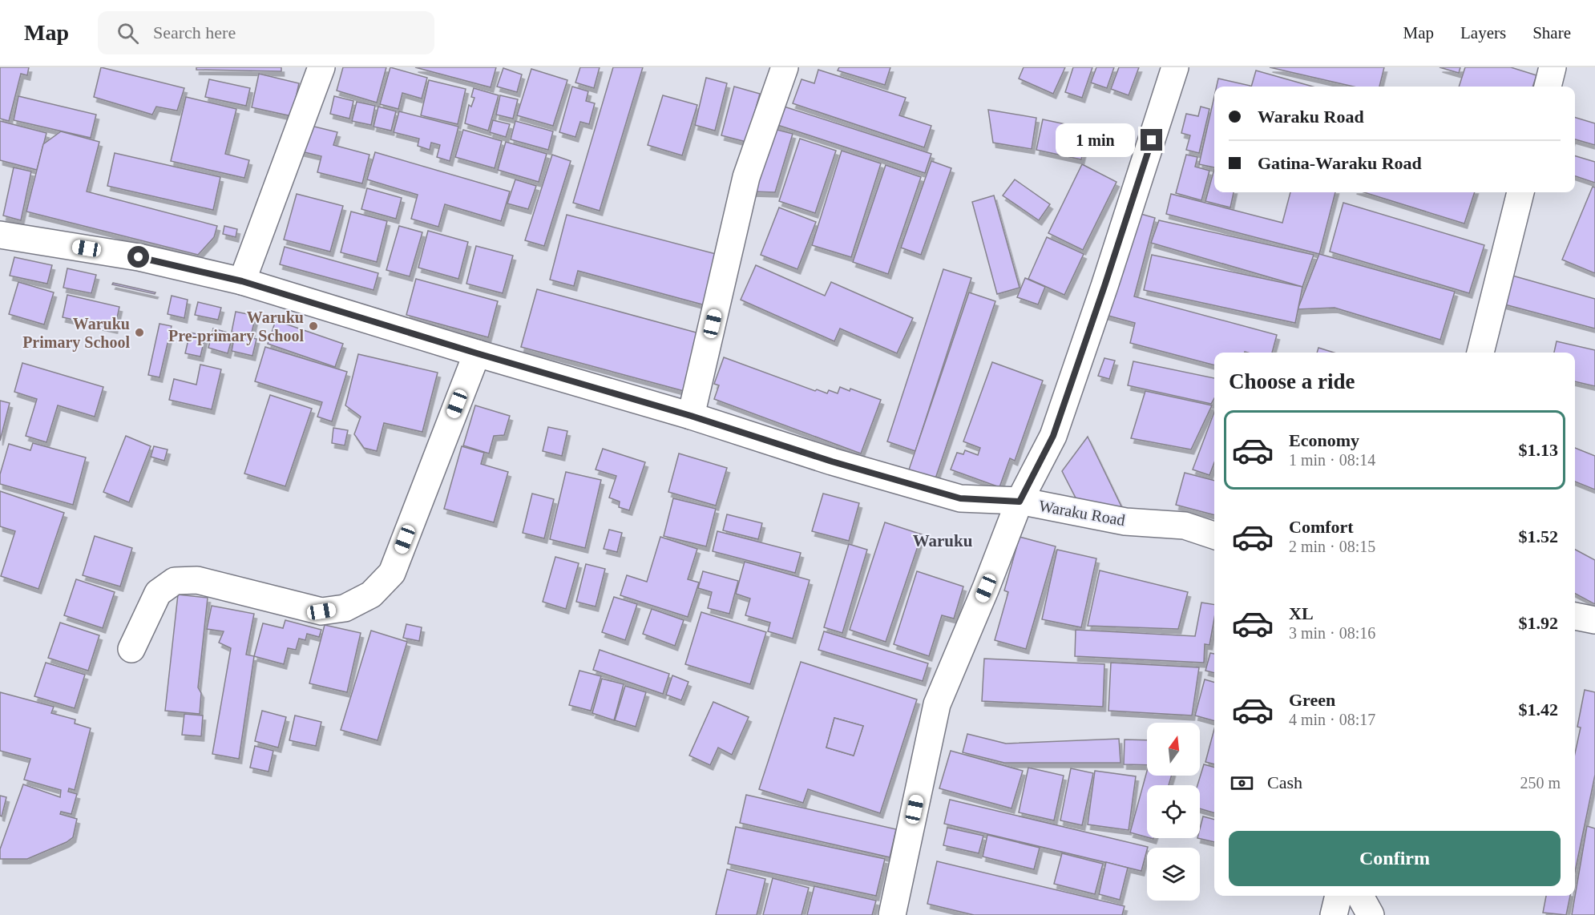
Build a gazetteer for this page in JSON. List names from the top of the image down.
{
  "streets": {
    "street": ["Waraku Road"]
  },
  "districts": ["Waruku"],
  "places": ["Waruku Pre-primary School", "Waruku Primary School"],
  "north": "top",
  "page": {
    "header": "Map",
    "search": "Search here",
    "nav": ["Map", "Layers", "Share"],
    "banner": ["Waraku Road", "Gatina-Waraku Road"],
    "bubble": "1 min",
    "heading": "Choose a ride",
    "list": [
      {
        "name": "Economy",
        "note": "1 min · 08:14",
        "value": "$1.13"
      },
      {
        "name": "Comfort",
        "note": "2 min · 08:15",
        "value": "$1.52"
      },
      {
        "name": "XL",
        "note": "3 min · 08:16",
        "value": "$1.92"
      },
      {
        "name": "Green",
        "note": "4 min · 08:17",
        "value": "$1.42"
      }
    ],
    "pay": ["Cash", "250 m"],
    "buttons": "Confirm"
  }
}
